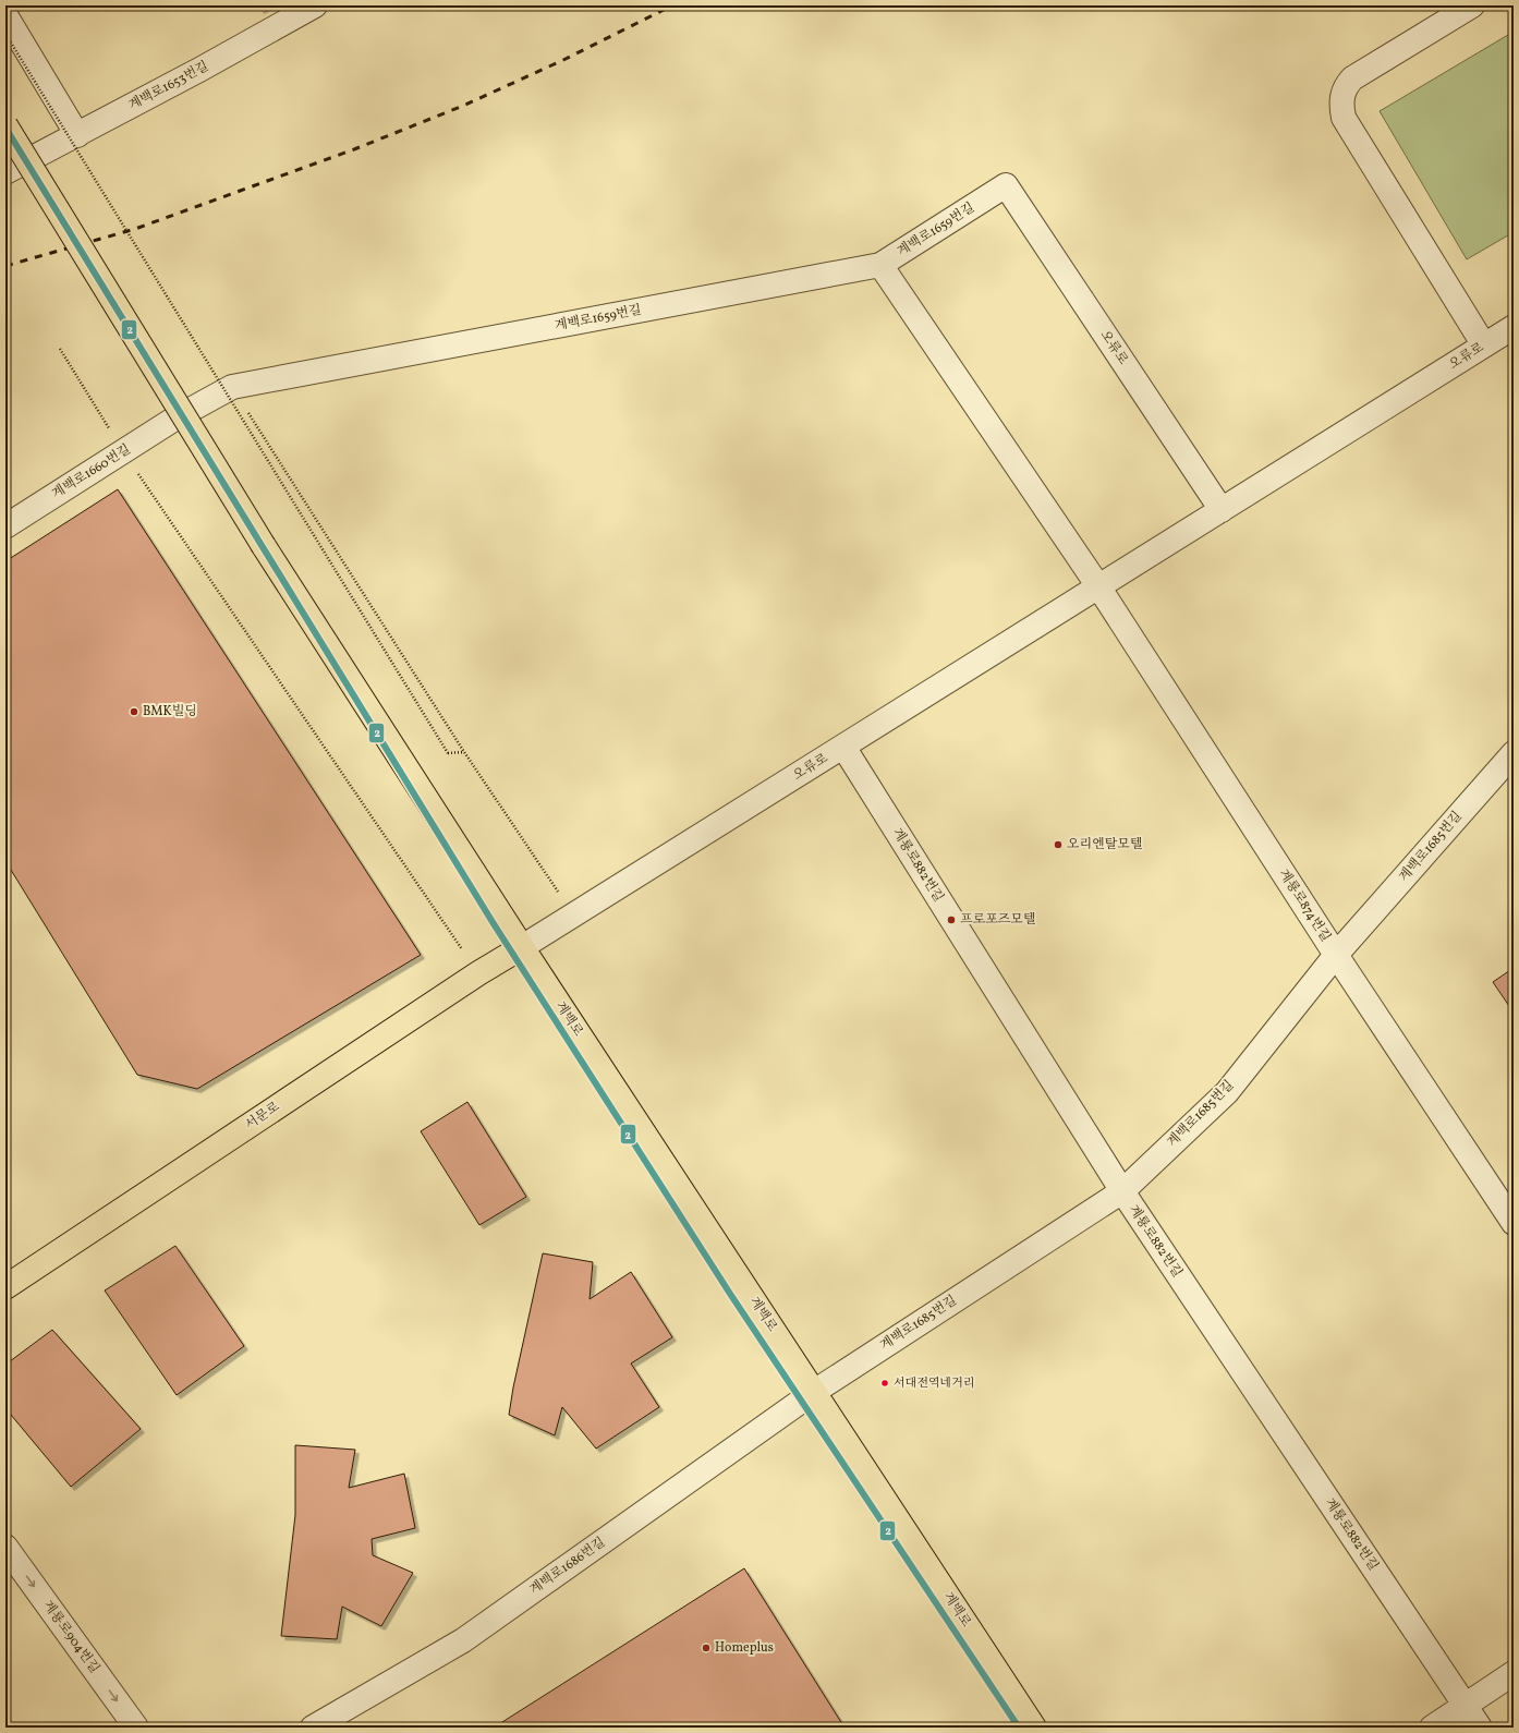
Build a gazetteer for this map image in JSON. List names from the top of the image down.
{
  "streets": {
    "main road": ["계백로", "서문로"],
    "street": [
      "계백로1653번길",
      "계백로1659번길",
      "오류로",
      "계백로1660번길",
      "계백로1685번길",
      "계룡로882번길",
      "계룡로874번길",
      "계백로1686번길",
      "계룡로904번길"
    ]
  },
  "crossings": [
    ["계백로1659번길", "오류로"],
    ["계백로1659번길", "계백로1660번길"],
    ["오류로", "계룡로882번길"],
    ["오류로", "계룡로874번길"],
    ["오류로", "계백로"],
    ["오류로", "서문로"],
    ["계백로1685번길", "계룡로882번길"],
    ["계백로1685번길", "계룡로874번길"],
    ["계백로1685번길", "계백로"],
    ["계백로1685번길", "계백로1686번길"],
    ["계백로", "서문로"],
    ["계백로", "계백로1686번길"]
  ],
  "one_way": ["계룡로904번길"],
  "places": [
    "BMK빌딩",
    "오리엔탈모텔",
    "프로포즈모텔",
    "서대전역네거리",
    "Homeplus"
  ],
  "lines": ["transit line 2"]
}
